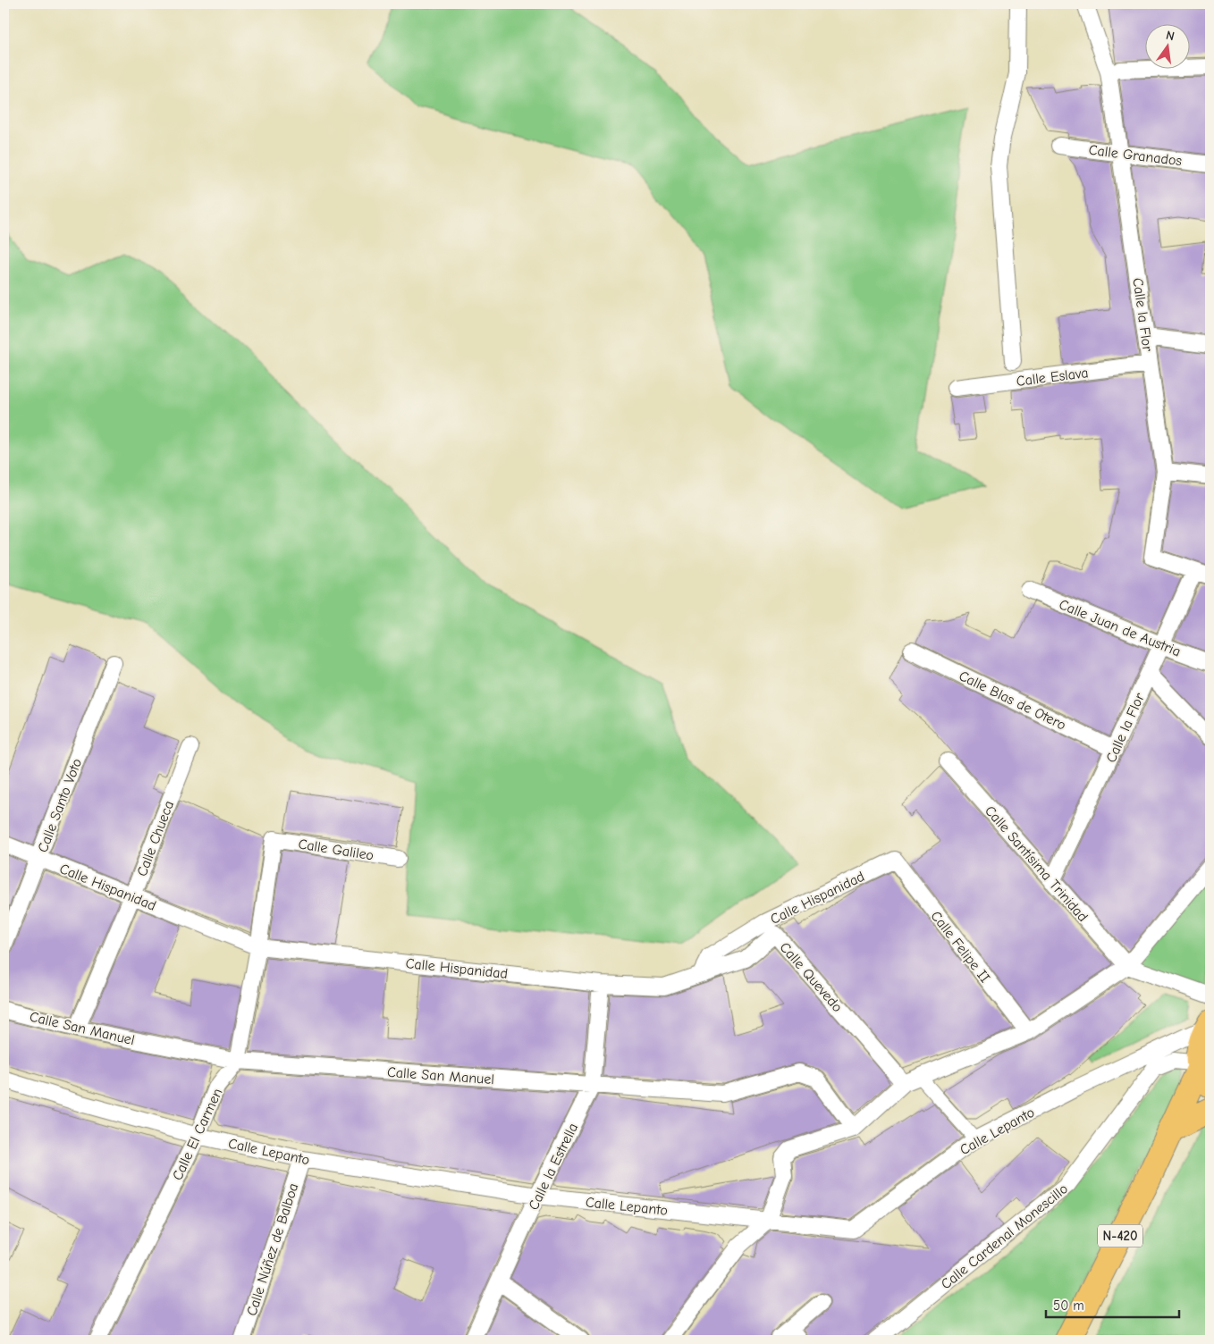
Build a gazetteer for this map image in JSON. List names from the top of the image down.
{
  "streets": {
    "highway": ["N-420"],
    "street": [
      "Calle Granados",
      "Calle la Flor",
      "Calle Eslava",
      "Calle Juan de Austria",
      "Calle Blas de Otero",
      "Calle Santo Voto",
      "Calle Chueca",
      "Calle Galileo",
      "Calle Santísima Trinidad",
      "Calle Hispanidad",
      "Calle Felipe II",
      "Calle Quevedo",
      "Calle San Manuel",
      "Calle Lepanto",
      "Calle El Carmen",
      "Calle la Estrella",
      "Calle Cardenal Monescillo",
      "Calle Núñez de Balboa"
    ]
  },
  "crossings": [
    ["Calle Granados", "Calle la Flor"],
    ["Calle la Flor", "Calle Eslava"],
    ["Calle la Flor", "Calle Juan de Austria"],
    ["Calle la Flor", "Calle Blas de Otero"],
    ["Calle la Flor", "Calle Santísima Trinidad"],
    ["Calle Santo Voto", "Calle Hispanidad"],
    ["Calle Chueca", "Calle Hispanidad"],
    ["Calle Chueca", "Calle San Manuel"],
    ["Calle Galileo", "Calle El Carmen"],
    ["Calle Hispanidad", "Calle Felipe II"],
    ["Calle Hispanidad", "Calle Quevedo"],
    ["Calle Hispanidad", "Calle El Carmen"],
    ["Calle Hispanidad", "Calle la Estrella"],
    ["Calle San Manuel", "Calle El Carmen"],
    ["Calle San Manuel", "Calle la Estrella"],
    ["Calle Lepanto", "Calle El Carmen"],
    ["Calle Lepanto", "Calle la Estrella"],
    ["Calle Lepanto", "Calle Núñez de Balboa"],
    ["Calle Cardenal Monescillo", "N-420"]
  ],
  "scale_bar": "50 m",
  "north": "top"
}
